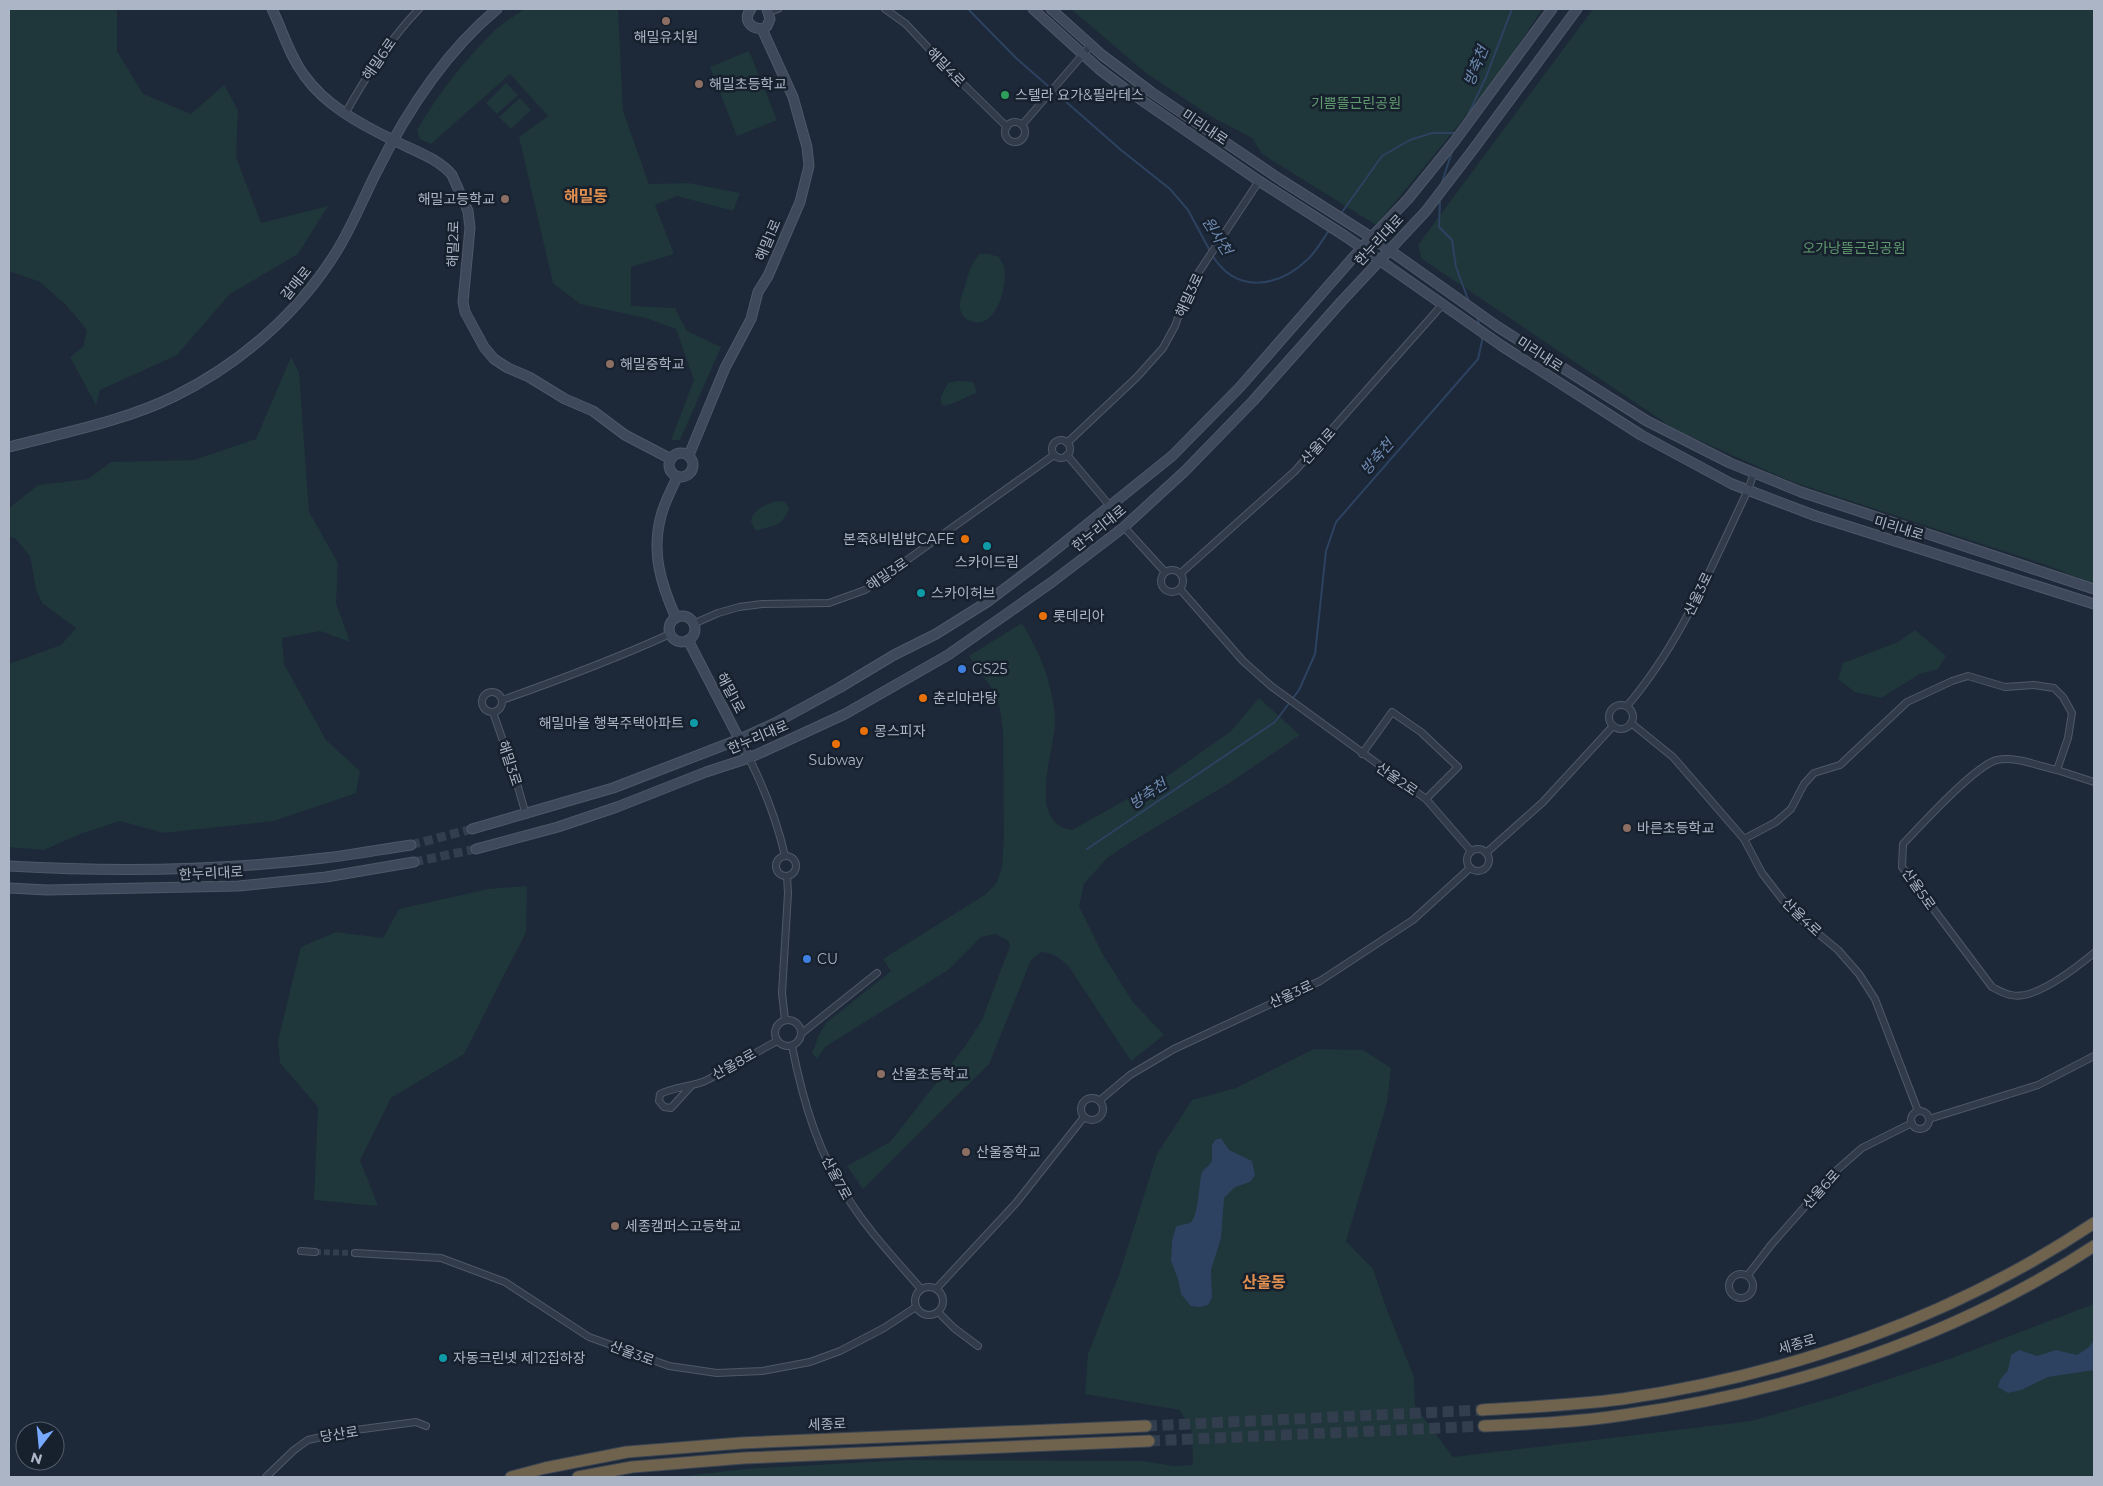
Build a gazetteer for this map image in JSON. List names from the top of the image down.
{
  "streets": {
    "highway": ["세종로"],
    "street": [
      "해밀6로",
      "해밀4로",
      "미리내로",
      "해밀1로",
      "한누리대로",
      "해밀2로",
      "갈매로",
      "해밀3로",
      "산울1로",
      "산울3로",
      "산울2로",
      "산울5로",
      "산울4로",
      "산울8로",
      "산울7로",
      "산울6로",
      "당산로"
    ]
  },
  "crossings": [
    ["해밀6로", "해밀2로"],
    ["미리내로", "한누리대로"],
    ["미리내로", "해밀3로"],
    ["미리내로", "산울1로"],
    ["미리내로", "산울3로"],
    ["해밀1로", "한누리대로"],
    ["해밀1로", "해밀2로"],
    ["해밀1로", "해밀3로"],
    ["한누리대로", "해밀3로"],
    ["해밀2로", "갈매로"],
    ["산울1로", "산울2로"],
    ["산울3로", "산울2로"],
    ["산울3로", "산울4로"],
    ["산울3로", "산울7로"],
    ["산울4로", "산울6로"],
    ["산울8로", "산울7로"]
  ],
  "districts": ["해밀동", "산울동"],
  "water": ["방축천", "원사천"],
  "parks": ["기쁨뜰근린공원", "오가낭뜰근린공원"],
  "places": [
    "해밀유치원",
    "해밀초등학교",
    "스텔라 요가&필라테스",
    "해밀고등학교",
    "해밀중학교",
    "본죽&비빔밥CAFE",
    "스카이드림",
    "스카이허브",
    "롯데리아",
    "GS25",
    "춘리마라탕",
    "해밀마을 행복주택아파트",
    "몽스피자",
    "Subway",
    "바른초등학교",
    "CU",
    "산울초등학교",
    "산울중학교",
    "세종캠퍼스고등학교",
    "자동크린넷 제12집하장"
  ],
  "north": "bottom"
}
